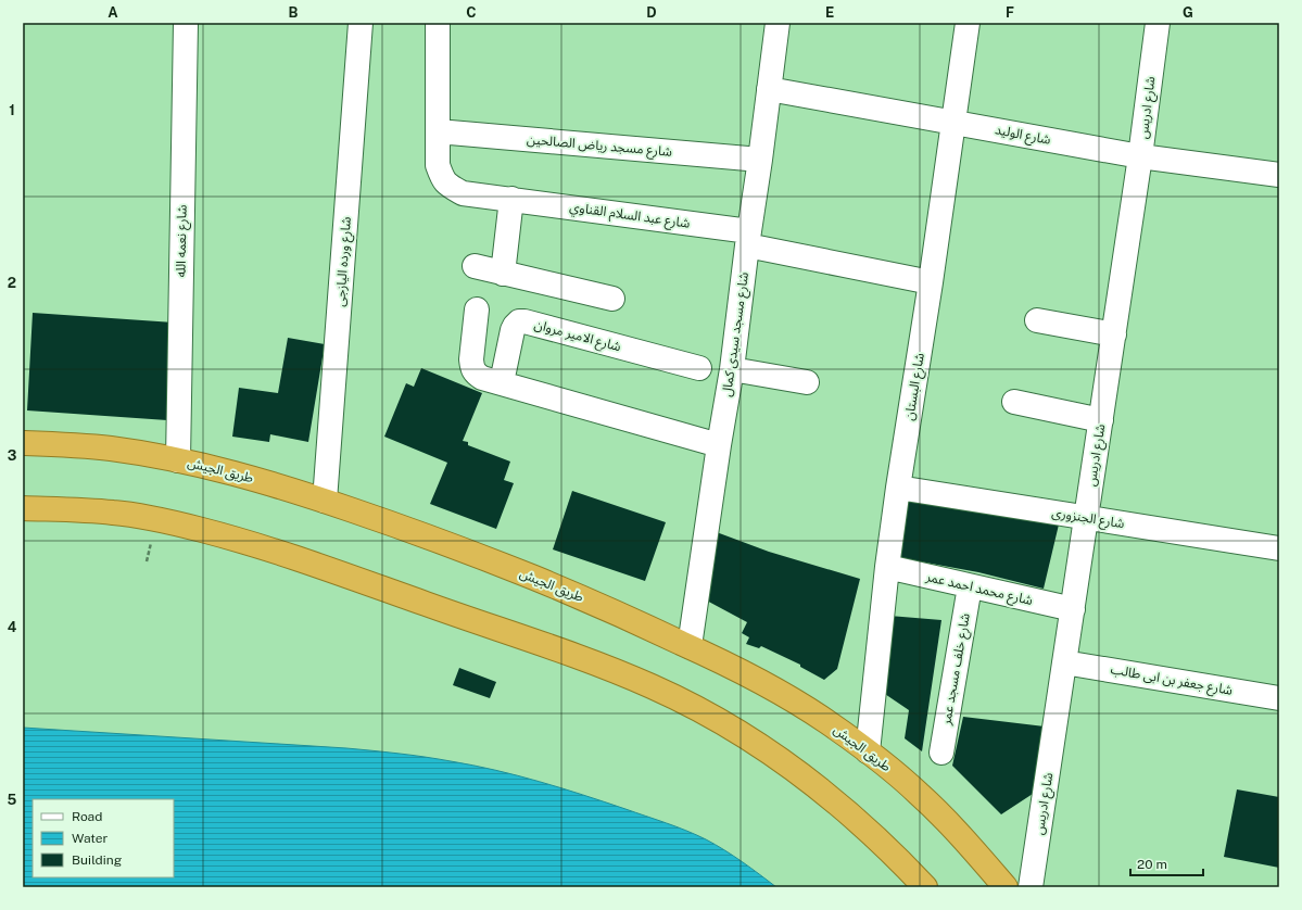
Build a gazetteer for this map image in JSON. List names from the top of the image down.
{
  "streets": {
    "highway": ["طريق الجيش"],
    "street": [
      "شارع ادريس",
      "شارع الوليد",
      "شارع مسجد رياض الصالحين",
      "شارع عبد السلام القناوي",
      "شارع نعمه الله",
      "شارع ورده اليازجى",
      "شارع مسجد سيدى كمال",
      "شارع الامير مروان",
      "شارع البستان",
      "شارع الجنزورى",
      "شارع محمد احمد عمر",
      "شارع خلف مسجد عمر",
      "شارع جعفر بن ابى طالب"
    ]
  },
  "crossings": [
    ["شارع ادريس", "شارع الوليد"],
    ["شارع ادريس", "شارع الجنزورى"],
    ["شارع ادريس", "شارع محمد احمد عمر"],
    ["شارع ادريس", "شارع جعفر بن ابى طالب"],
    ["شارع الوليد", "شارع مسجد سيدى كمال"],
    ["شارع الوليد", "شارع البستان"],
    ["شارع مسجد رياض الصالحين", "شارع عبد السلام القناوي"],
    ["شارع مسجد رياض الصالحين", "شارع مسجد سيدى كمال"],
    ["شارع عبد السلام القناوي", "شارع مسجد سيدى كمال"],
    ["شارع عبد السلام القناوي", "شارع البستان"],
    ["شارع نعمه الله", "طريق الجيش"],
    ["شارع ورده اليازجى", "طريق الجيش"],
    ["شارع مسجد سيدى كمال", "طريق الجيش"],
    ["شارع البستان", "طريق الجيش"],
    ["شارع البستان", "شارع الجنزورى"],
    ["شارع البستان", "شارع محمد احمد عمر"],
    ["شارع محمد احمد عمر", "شارع خلف مسجد عمر"]
  ],
  "legend": ["Road", "Water", "Building"],
  "scale_bar": "20 m",
  "grid": {
    "columns": [
      "A",
      "B",
      "C",
      "D",
      "E",
      "F",
      "G"
    ],
    "rows": [
      "1",
      "2",
      "3",
      "4",
      "5"
    ]
  }
}
